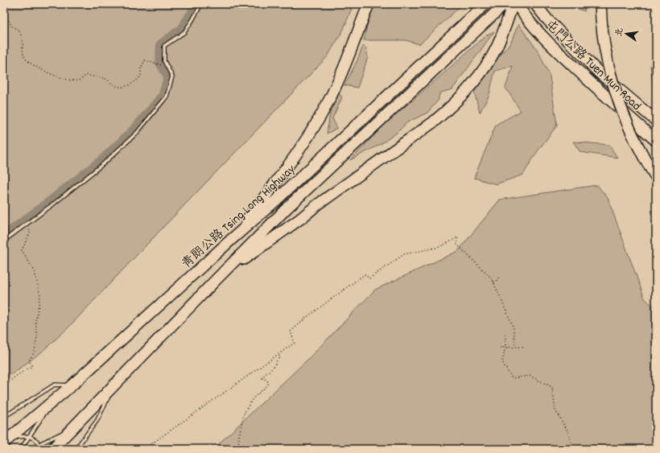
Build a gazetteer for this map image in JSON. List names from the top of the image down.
{
  "streets": {
    "highway": ["屯門公路 Tuen Mun Road", "青朗公路 Tsing Long Highway"]
  },
  "north": "left"
}
